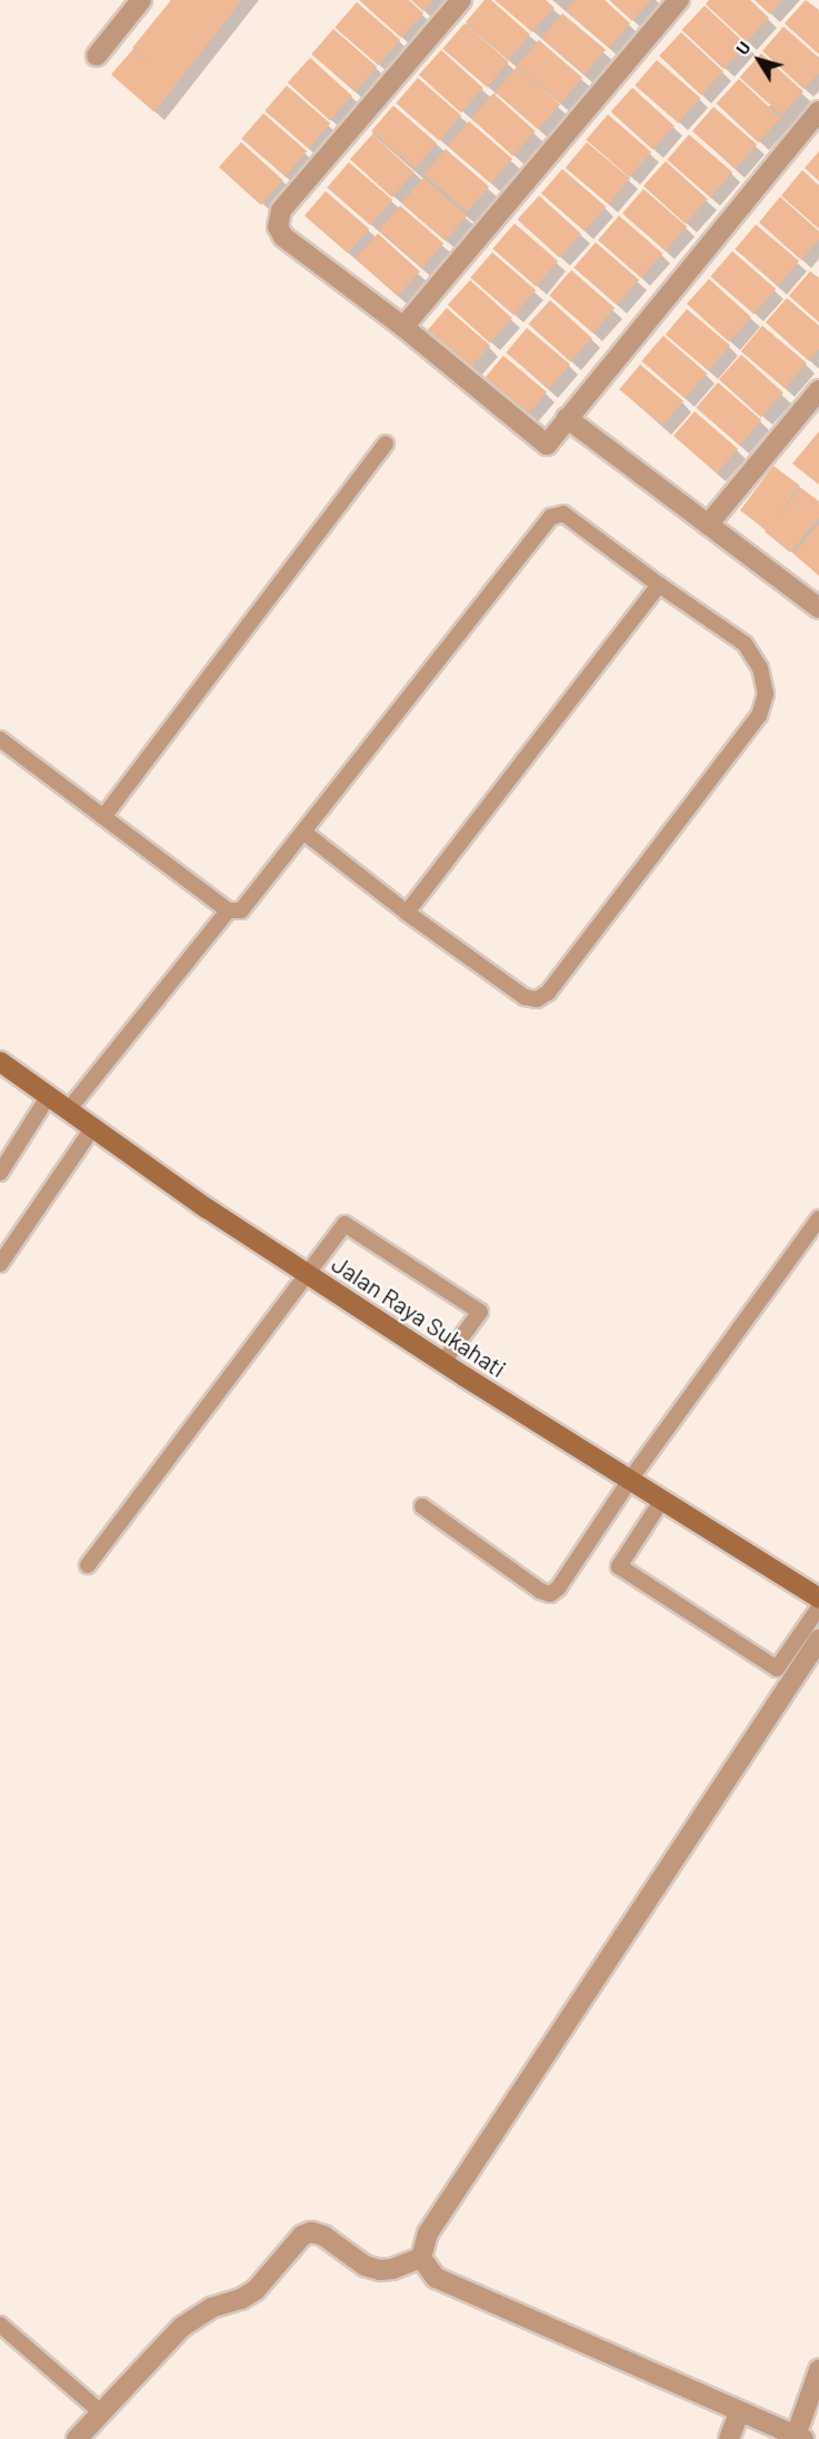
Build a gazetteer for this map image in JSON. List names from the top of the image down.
{
  "streets": {
    "main road": ["Jalan Raya Sukahati"]
  },
  "north": "top left"
}
